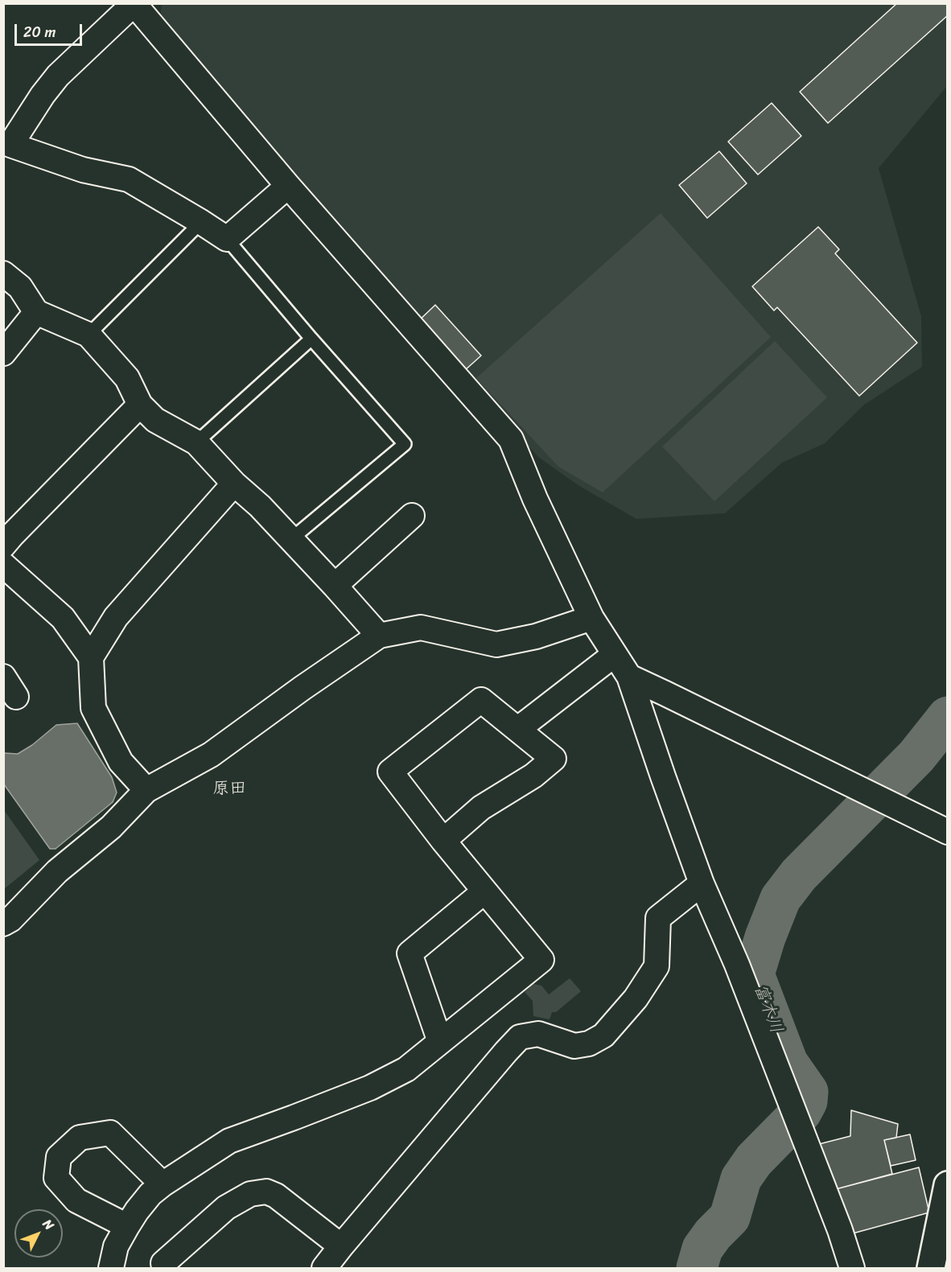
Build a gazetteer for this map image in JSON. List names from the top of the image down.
{
  "districts": ["原田"],
  "water": ["富木川"],
  "scale_bar": "20 m",
  "north": "top right"
}
